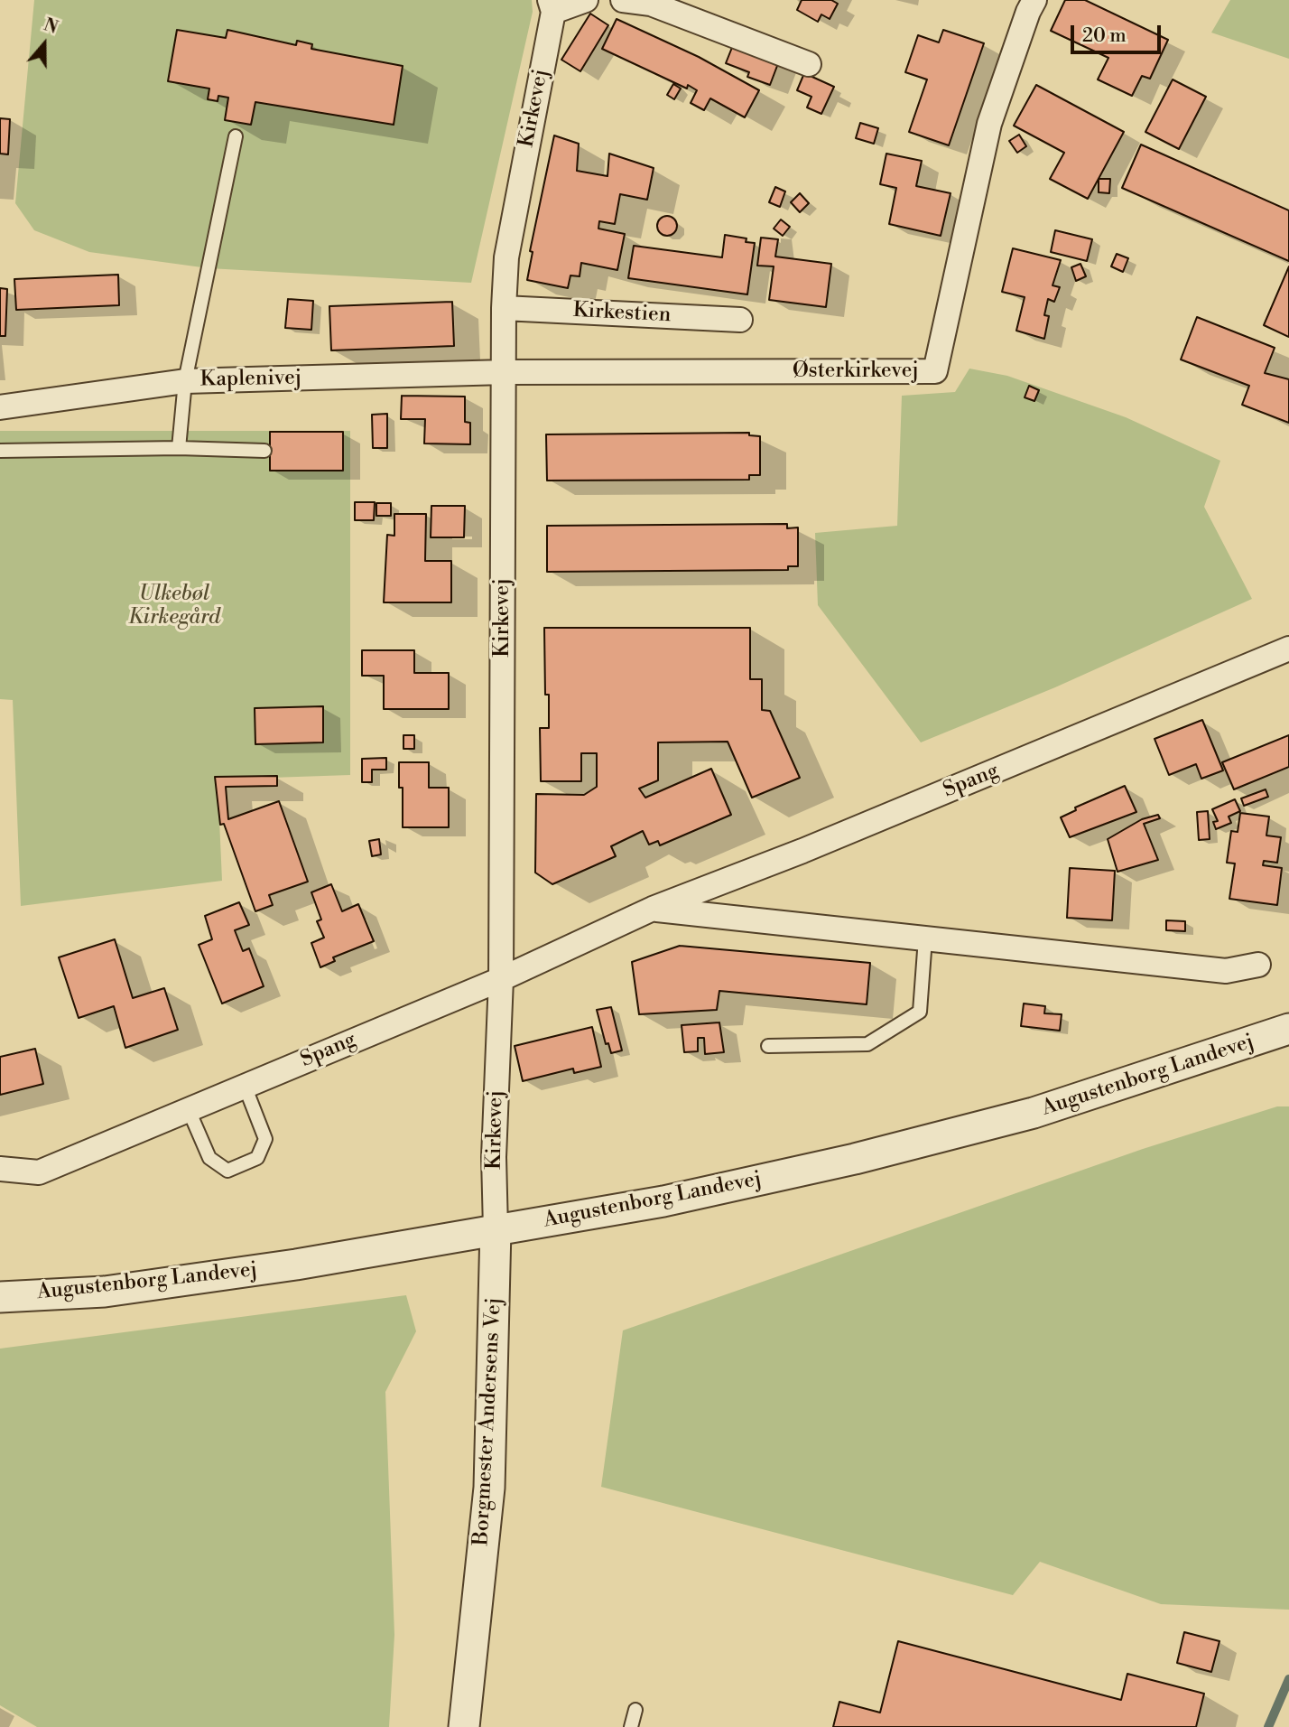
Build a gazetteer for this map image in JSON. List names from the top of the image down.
{
  "streets": {
    "street": [
      "Kirkevej",
      "Kirkestien",
      "Østerkirkevej",
      "Kaplenivej",
      "Spang",
      "Augustenborg Landevej",
      "Borgmester Andersens Vej"
    ]
  },
  "crossings": [
    ["Kirkevej", "Kirkestien"],
    ["Kirkevej", "Østerkirkevej"],
    ["Kirkevej", "Kaplenivej"],
    ["Kirkevej", "Spang"],
    ["Kirkevej", "Augustenborg Landevej"],
    ["Kirkevej", "Borgmester Andersens Vej"],
    ["Østerkirkevej", "Kaplenivej"],
    ["Augustenborg Landevej", "Borgmester Andersens Vej"]
  ],
  "parks": ["Ulkebøl Kirkegård"],
  "scale_bar": "20 m",
  "north": "top"
}
